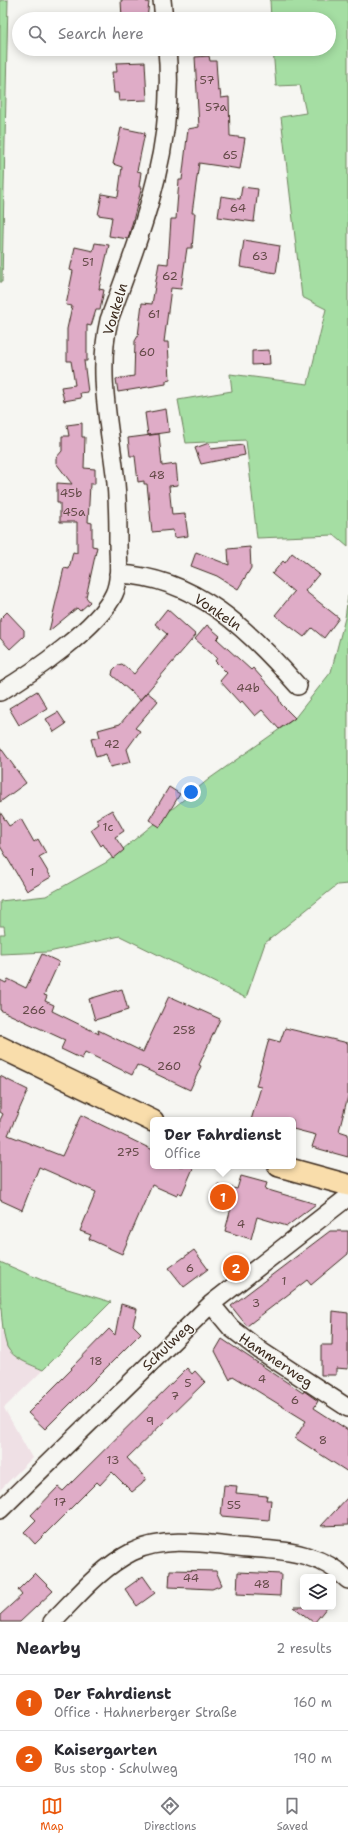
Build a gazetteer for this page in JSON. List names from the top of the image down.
{
  "streets": {
    "street": ["Vonkeln", "Schulweg", "Hammerweg"]
  },
  "crossings": [
    ["Schulweg", "Hammerweg"]
  ],
  "house_numbers": [
    "57",
    "57a",
    "65",
    "64",
    "63",
    "51",
    "62",
    "61",
    "60",
    "48",
    "45b",
    "45a",
    "44b",
    "42",
    "1c",
    "1",
    "266",
    "258",
    "260",
    "275",
    "4",
    "6",
    "1",
    "3",
    "18",
    "4",
    "5",
    "7",
    "6",
    "9",
    "8",
    "13",
    "17",
    "55",
    "44",
    "48"
  ],
  "page": {
    "search": "Search here",
    "popup": ["Der Fahrdienst", "Office"],
    "pins": ["1", "2"],
    "heading": ["Nearby", "2 results"],
    "list": [
      {
        "mark": "1",
        "name": "Der Fahrdienst",
        "note": "Office · Hahnerberger Straße",
        "value": "160 m"
      },
      {
        "mark": "2",
        "name": "Kaisergarten",
        "note": "Bus stop · Schulweg",
        "value": "190 m"
      }
    ],
    "nav": ["Map", "Directions", "Saved"]
  }
}
